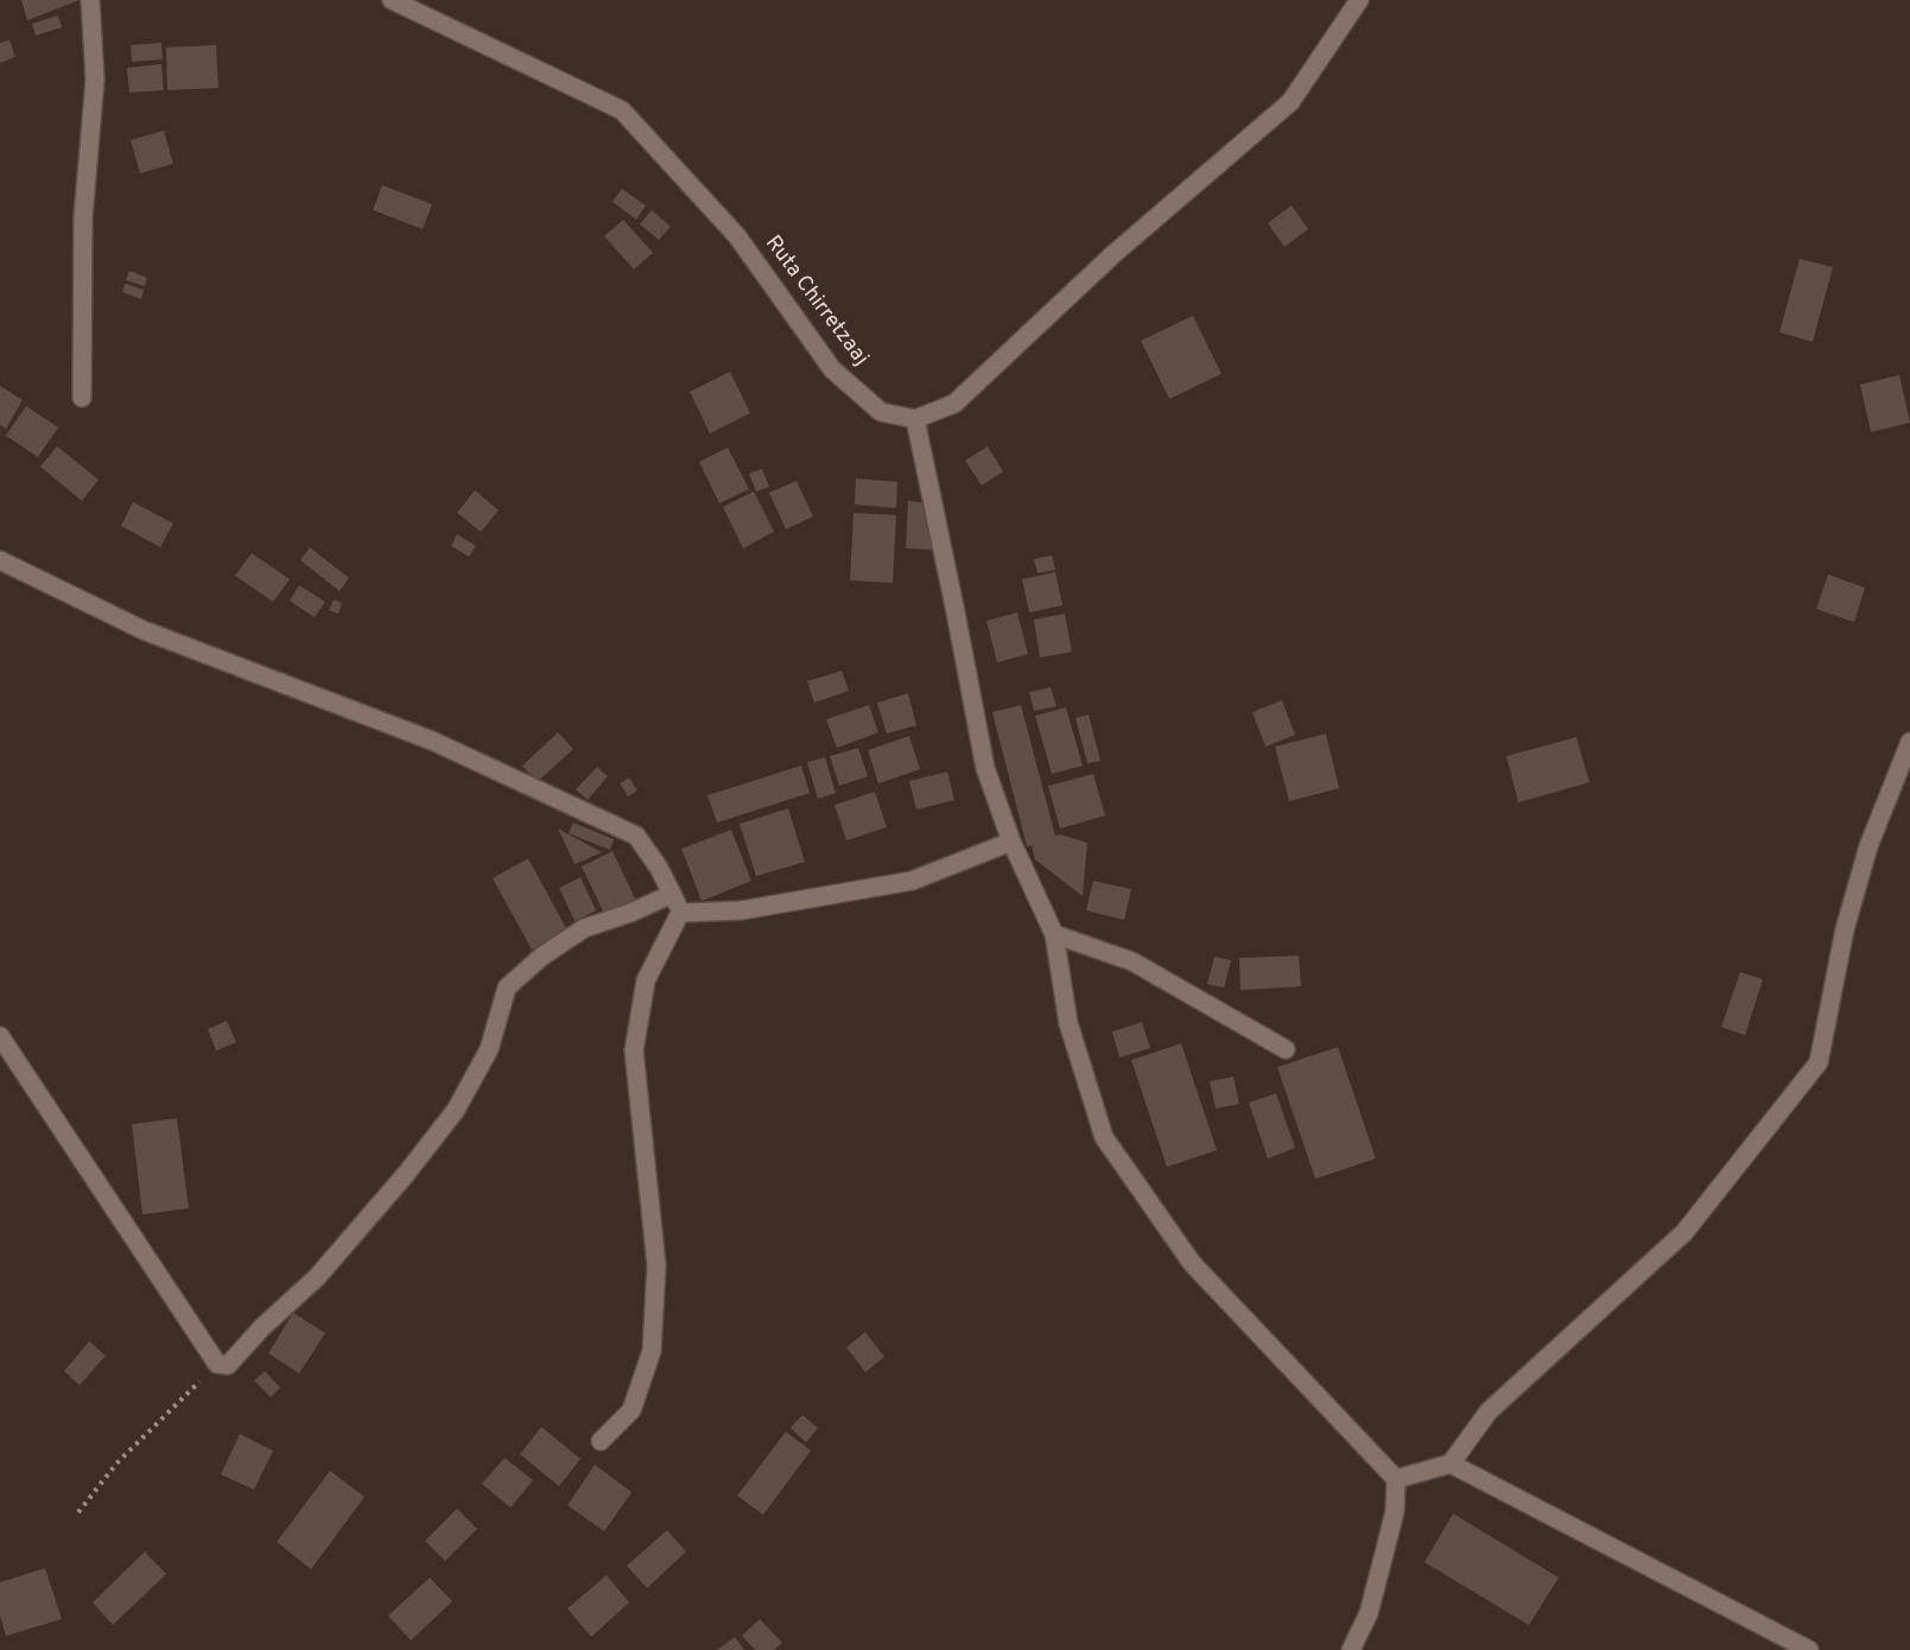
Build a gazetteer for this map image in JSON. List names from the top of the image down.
{
  "streets": {
    "street": ["Ruta Chirretzaaj"]
  }
}
